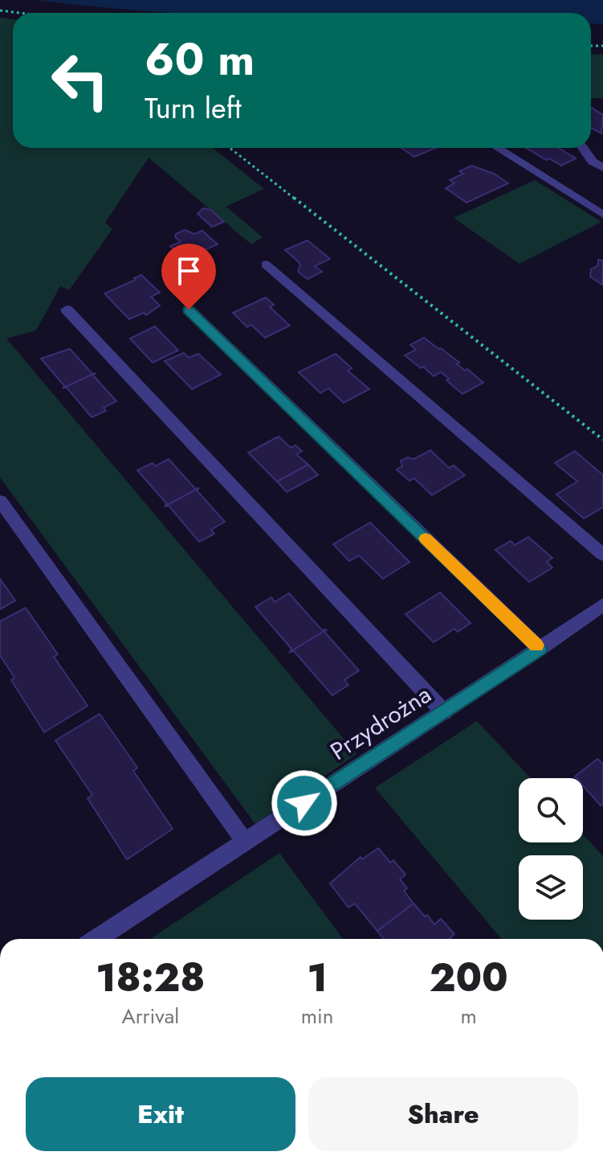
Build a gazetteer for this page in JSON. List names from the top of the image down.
{
  "streets": {
    "street": ["Przydrożna"]
  },
  "page": {
    "turn": ["60 m", "Turn left"],
    "eta": [
      "18:28",
      "Arrival",
      "1",
      "min",
      "200",
      "m"
    ],
    "buttons": ["Exit", "Share"]
  }
}
